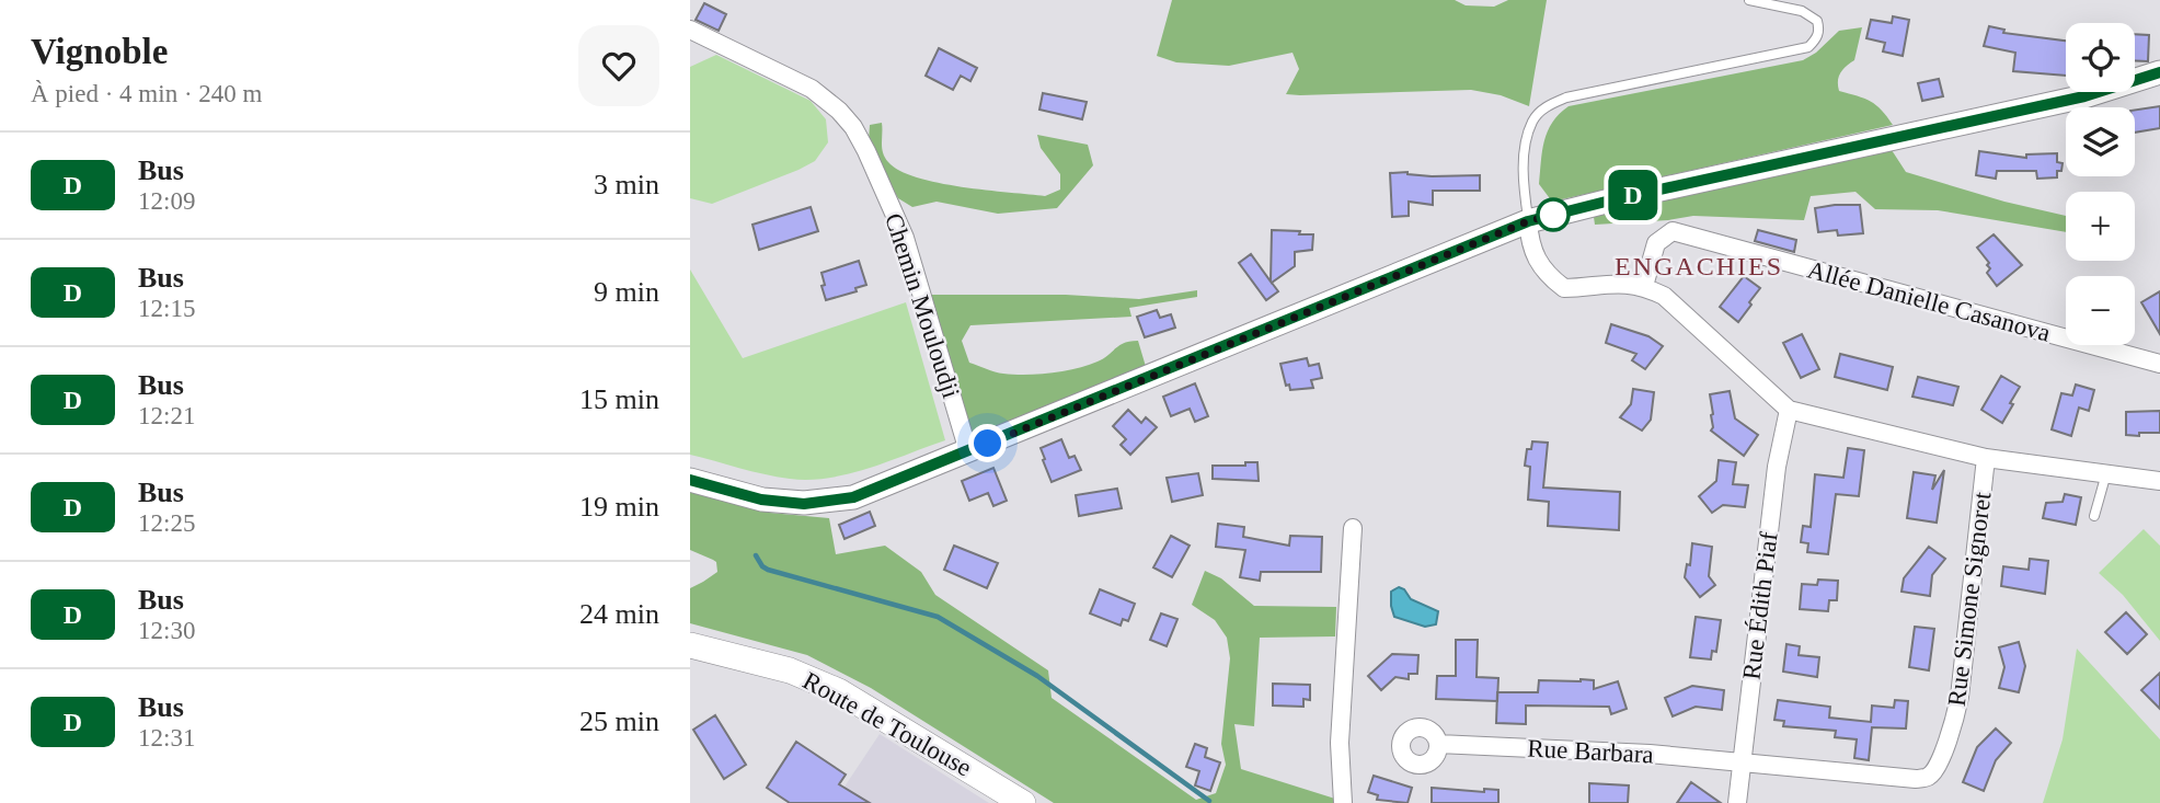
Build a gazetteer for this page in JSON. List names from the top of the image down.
{
  "streets": {
    "main road": ["Route de Toulouse"],
    "street": [
      "Allée Danielle Casanova",
      "Chemin Mouloudji",
      "Rue Simone Signoret",
      "Rue Édith Piaf",
      "Rue Barbara"
    ]
  },
  "crossings": [
    ["Rue Simone Signoret", "Rue Édith Piaf"],
    ["Rue Simone Signoret", "Rue Barbara"],
    ["Rue Édith Piaf", "Rue Barbara"]
  ],
  "districts": ["ENGACHIES"],
  "lines": ["bus line D"],
  "page": {
    "heading": ["Vignoble", "À pied · 4 min · 240 m"],
    "on_map": "D",
    "map_buttons": ["+", "−"],
    "list": [
      {
        "mark": "D",
        "name": "Bus",
        "note": "12:09",
        "value": "3 min"
      },
      {
        "mark": "D",
        "name": "Bus",
        "note": "12:15",
        "value": "9 min"
      },
      {
        "mark": "D",
        "name": "Bus",
        "note": "12:21",
        "value": "15 min"
      },
      {
        "mark": "D",
        "name": "Bus",
        "note": "12:25",
        "value": "19 min"
      },
      {
        "mark": "D",
        "name": "Bus",
        "note": "12:30",
        "value": "24 min"
      },
      {
        "mark": "D",
        "name": "Bus",
        "note": "12:31",
        "value": "25 min"
      }
    ]
  }
}
